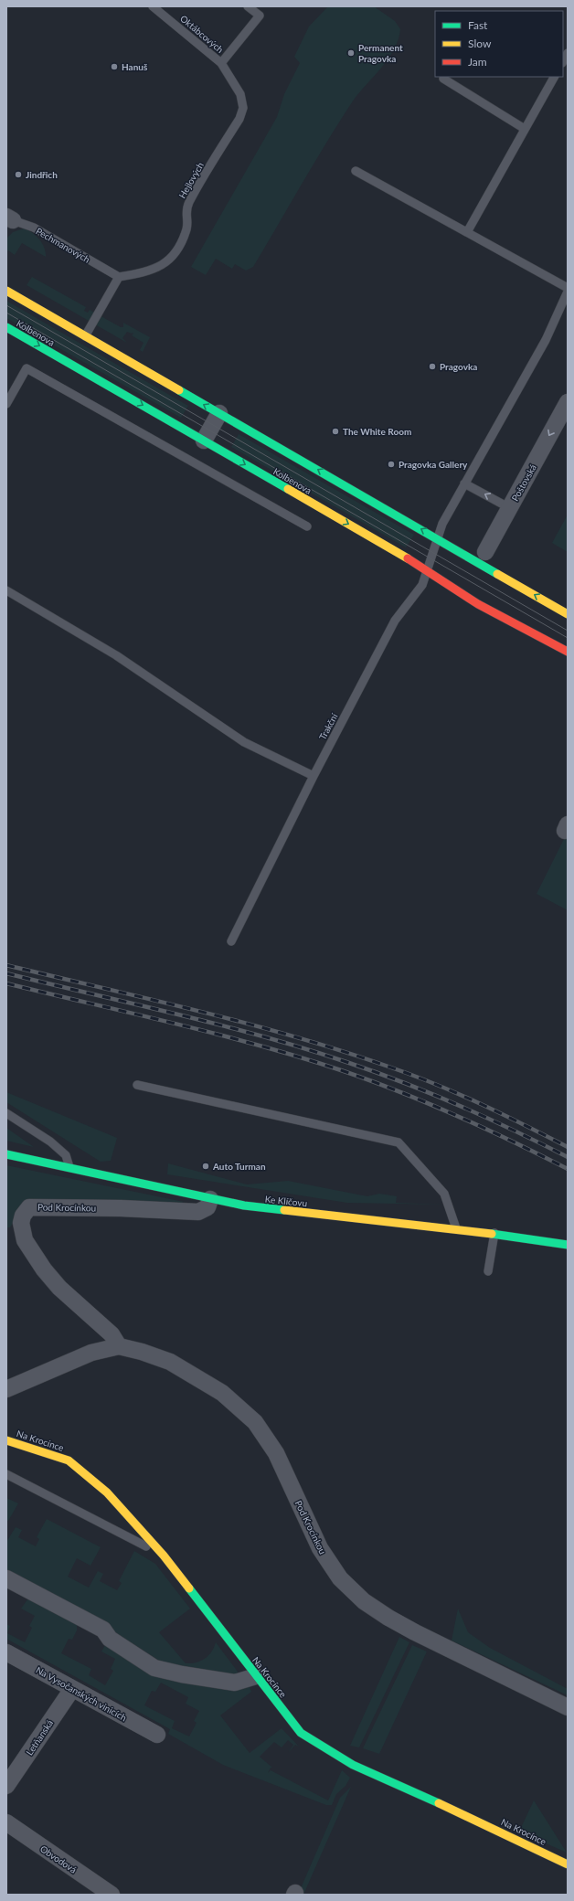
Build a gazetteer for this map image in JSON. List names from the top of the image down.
{
  "streets": {
    "main road": ["Kolbenova", "Ke Klíčovu", "Na Krocínce"],
    "street": [
      "Poštovská",
      "Pod Krocínkou",
      "Na Vysočanských vinicích",
      "Letňanská",
      "Obvodová"
    ],
    "lane": [
      "Oktábcových",
      "Hejlových",
      "Pechmanových",
      "Trakční"
    ]
  },
  "crossings": [
    ["Oktábcových", "Hejlových"],
    ["Hejlových", "Pechmanových"],
    ["Kolbenova", "Trakční"],
    ["Ke Klíčovu", "Pod Krocínkou"],
    ["Na Vysočanských vinicích", "Letňanská"]
  ],
  "one_way": ["Poštovská"],
  "places": [
    "Permanent Pragovka",
    "Hanuš",
    "Jindřich",
    "Pragovka",
    "The White Room",
    "Pragovka Gallery",
    "Auto Turman"
  ],
  "legend": ["Fast", "Slow", "Jam"]
}
